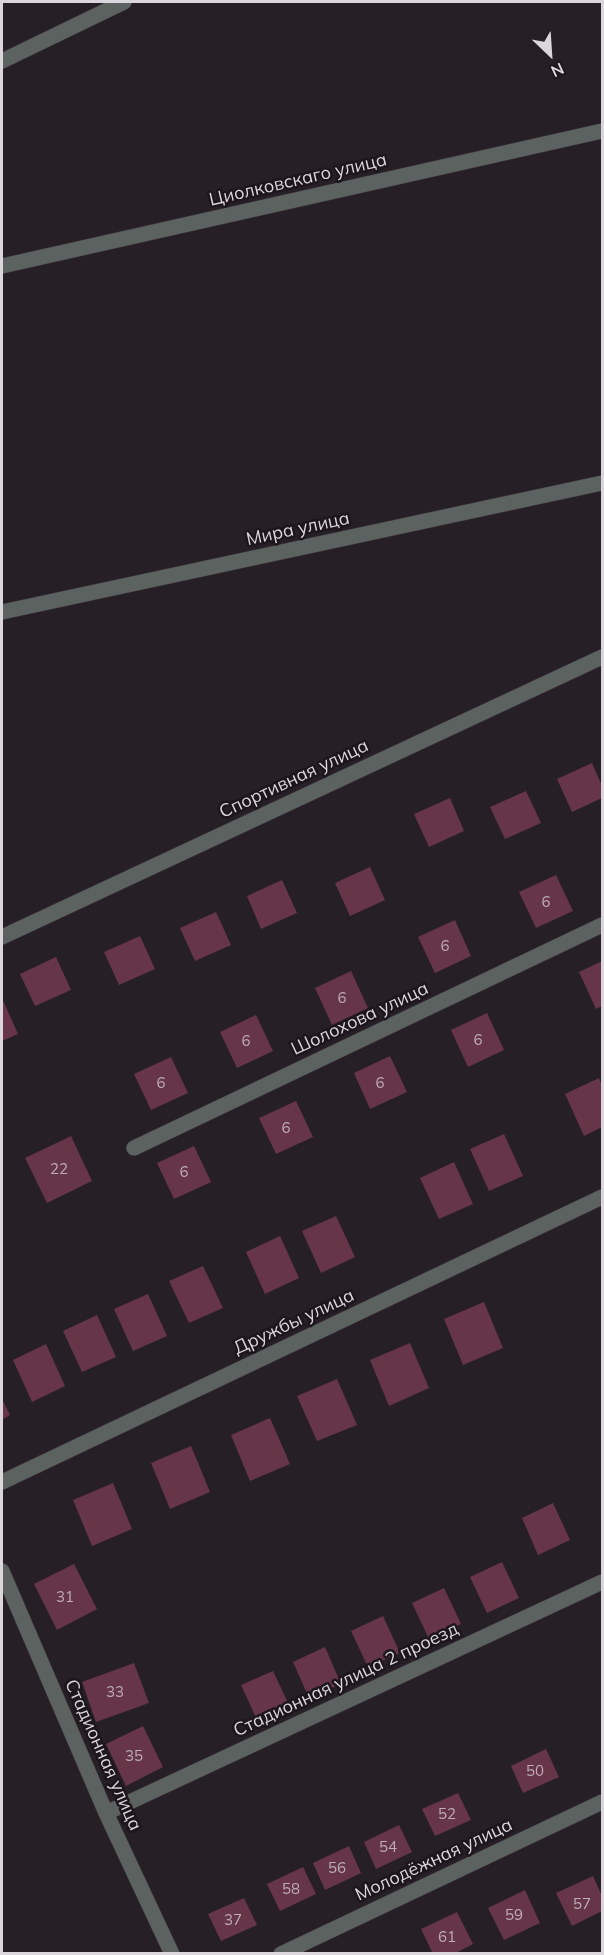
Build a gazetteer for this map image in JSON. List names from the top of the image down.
{
  "streets": {
    "street": [
      "Циолковскаго улица",
      "Мира улица",
      "Спортивная улица",
      "Шолохова улица",
      "Дружбы улица",
      "Стадионная улица 2 проезд",
      "Стадионная улица",
      "Молодёжная улица"
    ]
  },
  "crossings": [
    ["Стадионная улица 2 проезд", "Стадионная улица"]
  ],
  "house_numbers": [
    "6",
    "6",
    "6",
    "6",
    "6",
    "6",
    "6",
    "6",
    "22",
    "6",
    "31",
    "33",
    "35",
    "50",
    "52",
    "54",
    "56",
    "58",
    "57",
    "59",
    "37",
    "61"
  ],
  "north": "bottom right"
}
